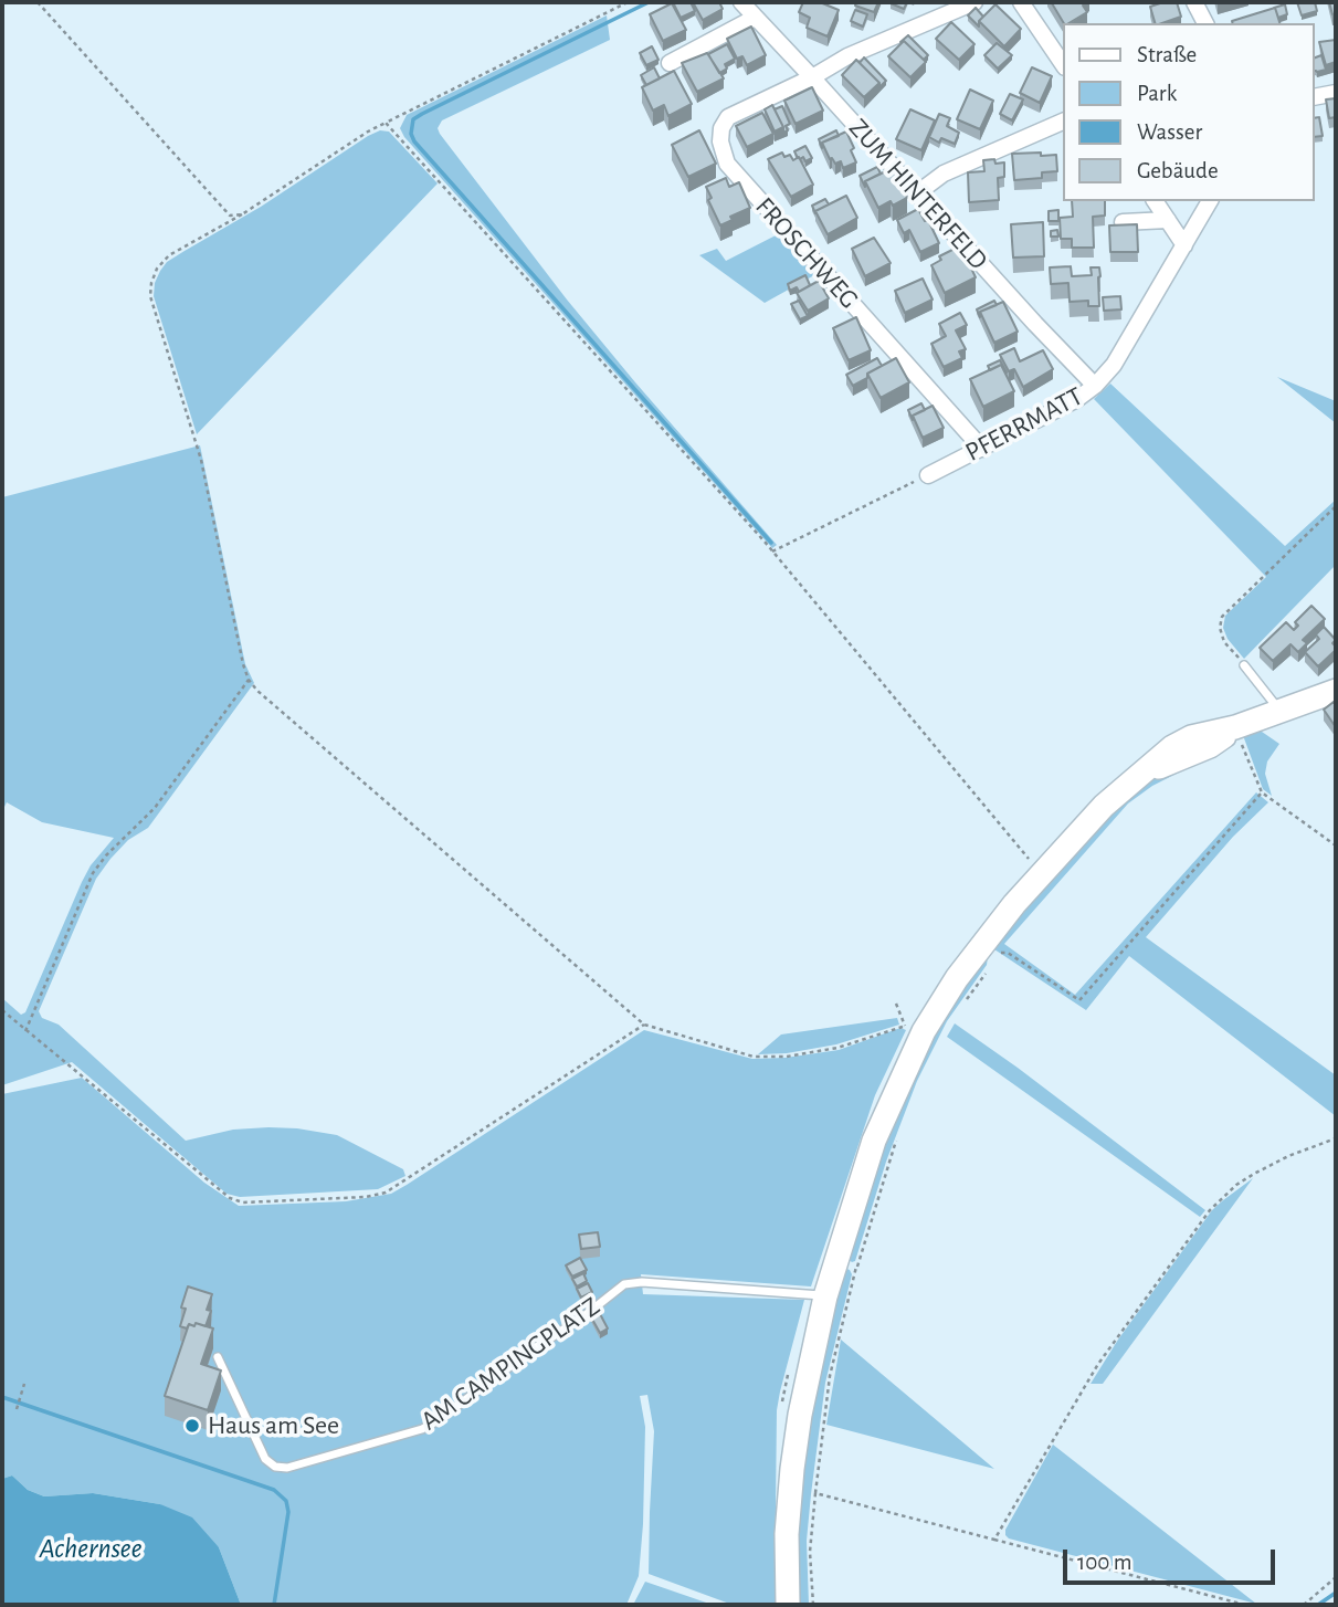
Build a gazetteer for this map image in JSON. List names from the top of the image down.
{
  "streets": {
    "street": ["ZUM HINTERFELD", "FROSCHWEG", "PFERRMATT"],
    "lane": ["AM CAMPINGPLATZ"]
  },
  "crossings": [
    ["ZUM HINTERFELD", "FROSCHWEG"],
    ["ZUM HINTERFELD", "PFERRMATT"],
    ["FROSCHWEG", "PFERRMATT"]
  ],
  "water": ["Achernsee"],
  "places": ["Haus am See"],
  "legend": [
    "Straße",
    "Park",
    "Wasser",
    "Gebäude"
  ],
  "scale_bar": "100 m"
}
